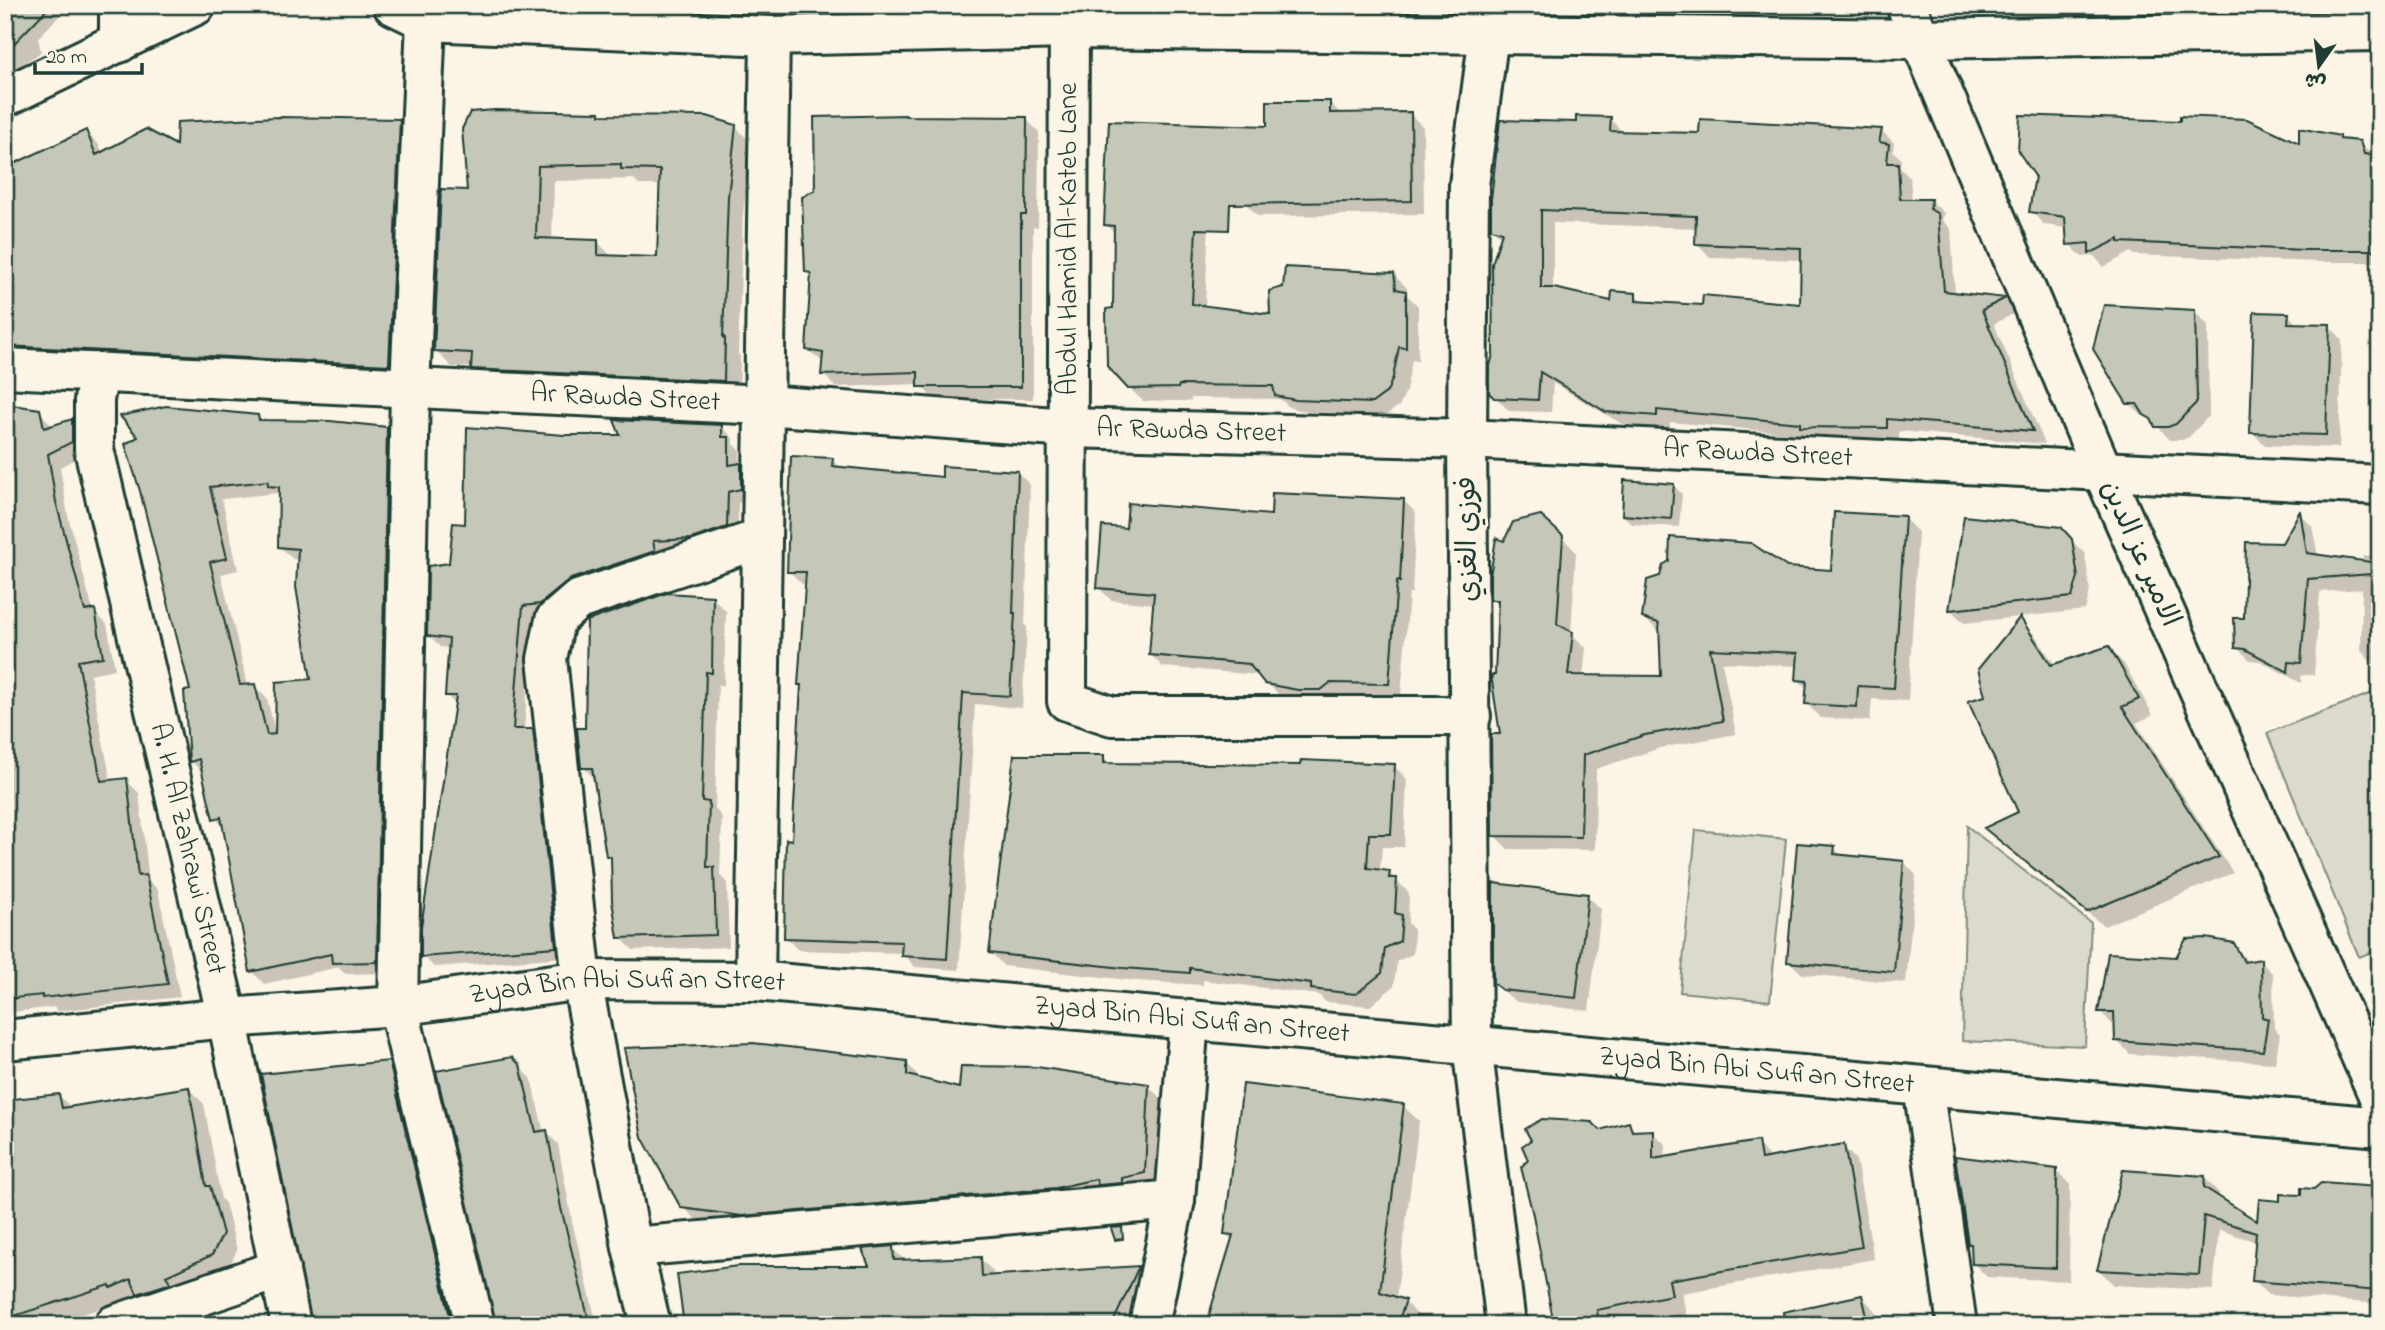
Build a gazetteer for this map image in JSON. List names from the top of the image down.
{
  "streets": {
    "street": [
      "Abdul Hamid Al-Kateb Lane",
      "Ar Rawda Street",
      "فوزي الغزي",
      "الامير عز الدين",
      "A. H. Al Zahrawi Street",
      "Zyad Bin Abi Sufian Street"
    ]
  },
  "crossings": [
    ["Abdul Hamid Al-Kateb Lane", "Ar Rawda Street"],
    ["Abdul Hamid Al-Kateb Lane", "فوزي الغزي"],
    ["Ar Rawda Street", "فوزي الغزي"],
    ["Ar Rawda Street", "الامير عز الدين"],
    ["Ar Rawda Street", "A. H. Al Zahrawi Street"],
    ["فوزي الغزي", "Zyad Bin Abi Sufian Street"],
    ["A. H. Al Zahrawi Street", "Zyad Bin Abi Sufian Street"]
  ],
  "scale_bar": "20 m",
  "north": "bottom"
}
